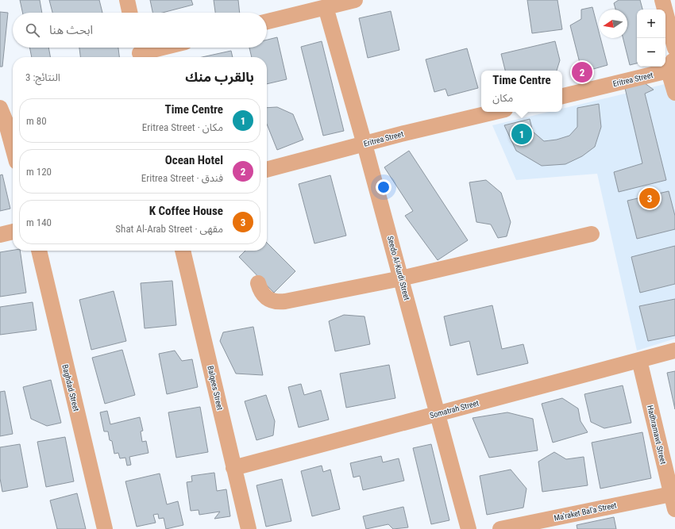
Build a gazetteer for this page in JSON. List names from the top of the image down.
{
  "streets": {
    "street": [
      "Eritrea Street",
      "Seedo Al-Kurdi Street",
      "Baghdad Street",
      "Balqees Street",
      "Somatrah Street",
      "Hadhramawt Street",
      "Ma'raket Bal'a Street"
    ]
  },
  "crossings": [
    ["Eritrea Street", "Seedo Al-Kurdi Street"],
    ["Seedo Al-Kurdi Street", "Somatrah Street"],
    ["Balqees Street", "Somatrah Street"],
    ["Somatrah Street", "Hadhramawt Street"],
    ["Hadhramawt Street", "Ma'raket Bal'a Street"]
  ],
  "north": "left",
  "page": {
    "map_buttons": ["+", "−"],
    "search": "ابحث هنا",
    "heading": ["بالقرب منك", "النتائج: 3"],
    "pins": ["2", "1", "3"],
    "popup": ["Time Centre", "مكان"],
    "list": [
      {
        "mark": "1",
        "name": "Time Centre",
        "note": "مكان · Eritrea Street",
        "value": "80 m"
      },
      {
        "mark": "2",
        "name": "Ocean Hotel",
        "note": "فندق · Eritrea Street",
        "value": "120 m"
      },
      {
        "mark": "3",
        "name": "K Coffee House",
        "note": "مقهى · Shat Al-Arab Street",
        "value": "140 m"
      }
    ]
  }
}
